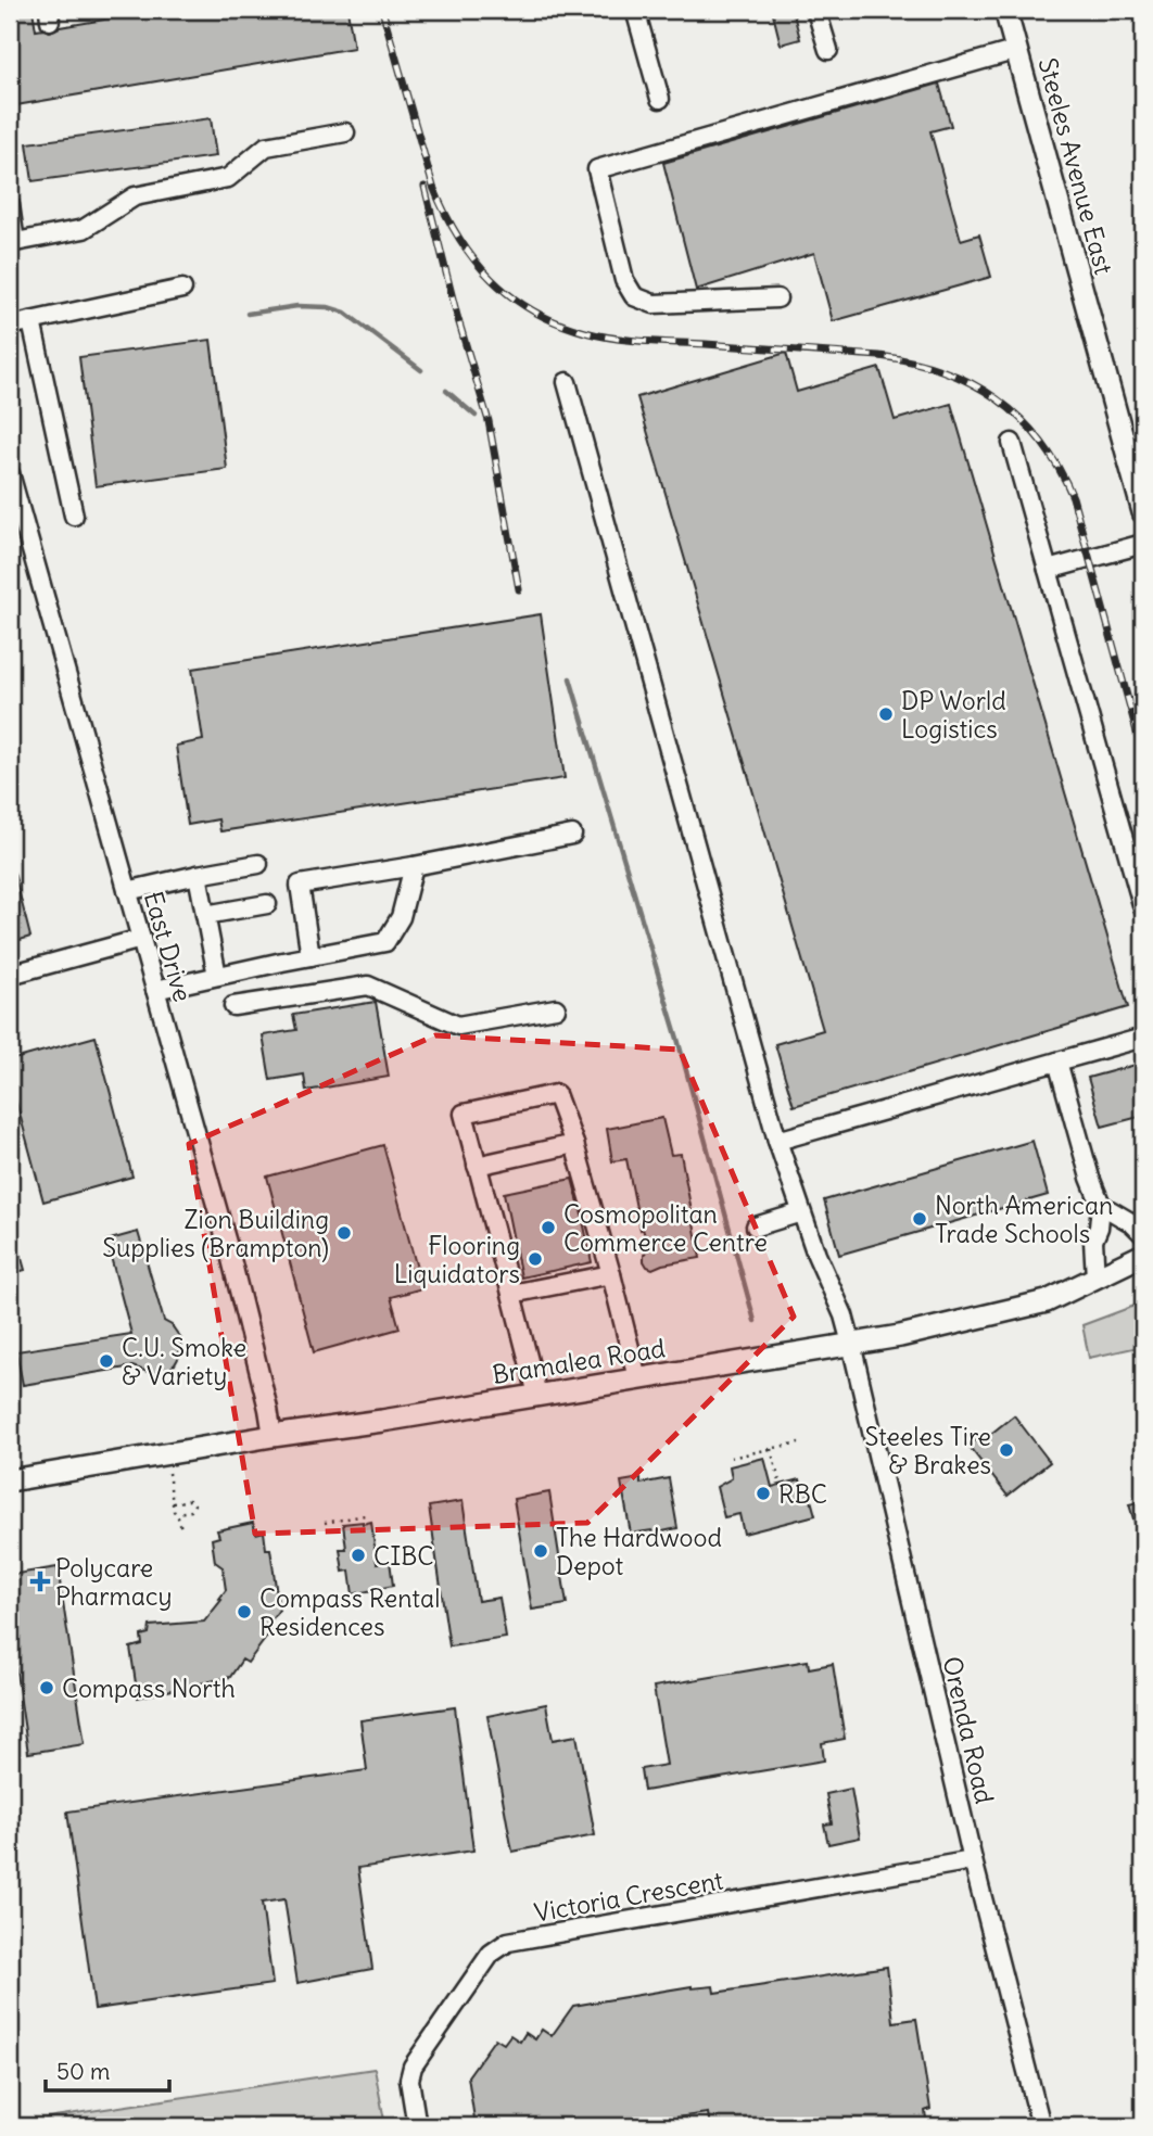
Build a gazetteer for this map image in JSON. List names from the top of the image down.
{
  "streets": {
    "main road": ["Steeles Avenue East", "Bramalea Road"],
    "street": ["East Drive", "Orenda Road", "Victoria Crescent"]
  },
  "crossings": [
    ["East Drive", "Bramalea Road"],
    ["Bramalea Road", "Orenda Road"],
    ["Orenda Road", "Victoria Crescent"]
  ],
  "places": {
    "other": [
      "DP World Logistics",
      "North American Trade Schools",
      "Cosmopolitan Commerce Centre",
      "Zion Building Supplies (Brampton)",
      "Flooring Liquidators",
      "C.U. Smoke & Variety",
      "Steeles Tire & Brakes",
      "RBC",
      "The Hardwood Depot",
      "CIBC",
      "Compass Rental Residences",
      "Compass North"
    ],
    "health": ["Polycare Pharmacy"]
  },
  "scale_bar": "50 m"
}
